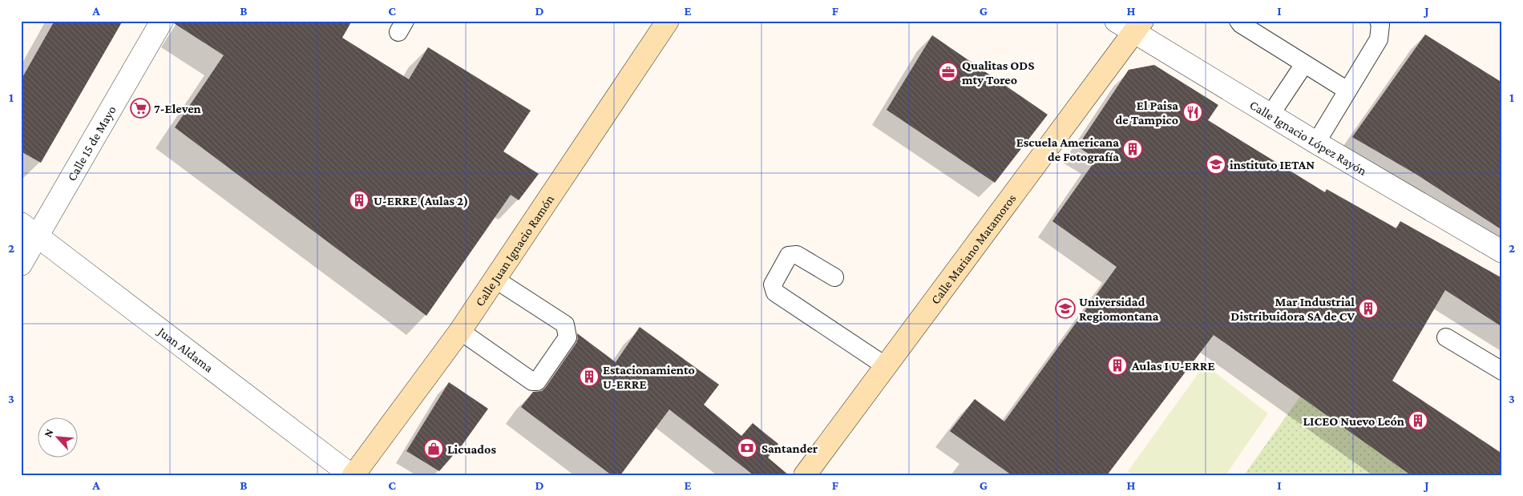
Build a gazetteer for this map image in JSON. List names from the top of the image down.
{
  "streets": {
    "street": [
      "Calle Ignacio López Rayón",
      "Calle 15 de Mayo",
      "Calle Mariano Matamoros",
      "Calle Juan Ignacio Ramón",
      "Juan Aldama"
    ]
  },
  "crossings": [
    ["Calle Ignacio López Rayón", "Calle Mariano Matamoros"],
    ["Calle 15 de Mayo", "Juan Aldama"],
    ["Calle Juan Ignacio Ramón", "Juan Aldama"]
  ],
  "places": {
    "office": ["Qualitas ODS mty Toreo"],
    "supermarket": ["7-Eleven"],
    "restaurant": ["El Paisa de Tampico"],
    "building": [
      "Escuela Americana de Fotografía",
      "U-ERRE (Aulas 2)",
      "Mar Industrial Distribuidora SA de CV",
      "Aulas I U-ERRE",
      "Estacionamiento U-ERRE",
      "LICEO Nuevo León"
    ],
    "school or university": ["instituto IETAN", "Universidad Regiomontana"],
    "bank": ["Santander"],
    "shop": ["Licuados"]
  },
  "north": "top left",
  "grid": {
    "columns": [
      "A",
      "B",
      "C",
      "D",
      "E",
      "F",
      "G",
      "H",
      "I",
      "J"
    ],
    "rows": ["1", "2", "3"]
  }
}
